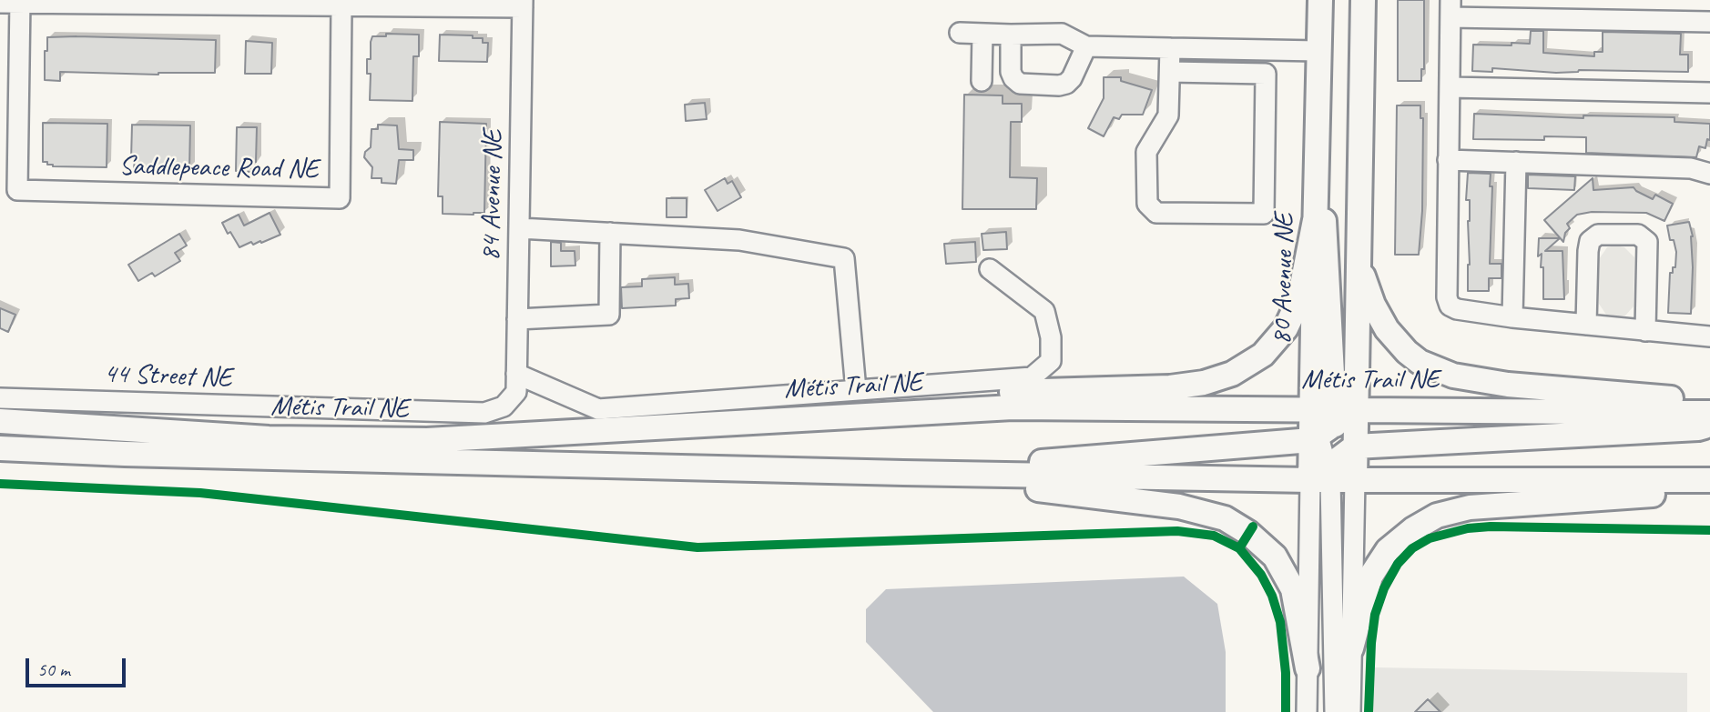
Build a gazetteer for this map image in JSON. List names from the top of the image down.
{
  "streets": {
    "main road": ["80 Avenue NE", "Métis Trail NE"],
    "street": ["Saddlepeace Road NE", "84 Avenue NE", "44 Street NE"]
  },
  "crossings": [
    ["84 Avenue NE", "44 Street NE"],
    ["80 Avenue NE", "Métis Trail NE"]
  ],
  "scale_bar": "50 m"
}
